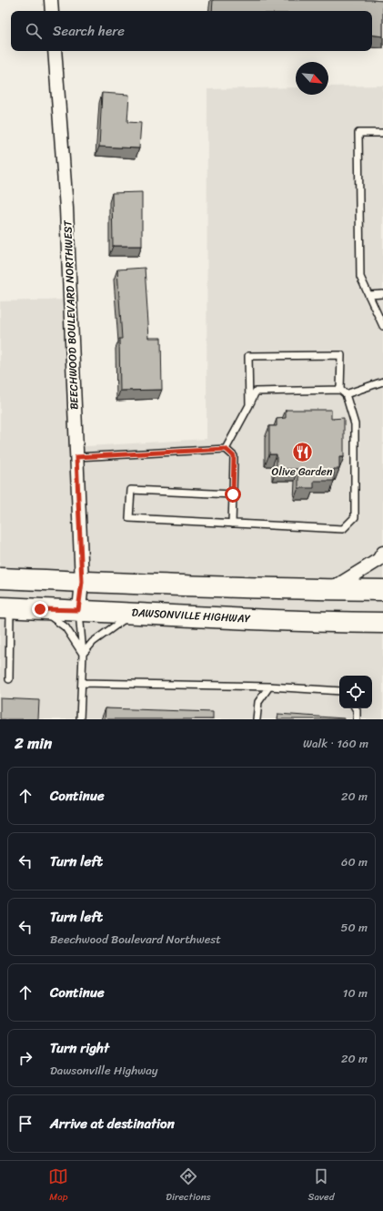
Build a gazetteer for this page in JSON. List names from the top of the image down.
{
  "streets": {
    "main road": ["DAWSONVILLE HIGHWAY"],
    "street": ["BEECHWOOD BOULEVARD NORTHWEST"]
  },
  "crossings": [
    ["BEECHWOOD BOULEVARD NORTHWEST", "DAWSONVILLE HIGHWAY"]
  ],
  "places": {
    "restaurant": ["Olive Garden"]
  },
  "north": "bottom right",
  "page": {
    "search": "Search here",
    "heading": ["2 min", "Walk · 160 m"],
    "list": [
      ["Continue", "20 m"],
      ["Turn left", "60 m"],
      ["Turn left", "Beechwood Boulevard Northwest", "50 m"],
      ["Continue", "10 m"],
      ["Turn right", "Dawsonville Highway", "20 m"],
      "Arrive at destination"
    ],
    "nav": ["Map", "Directions", "Saved"]
  }
}
